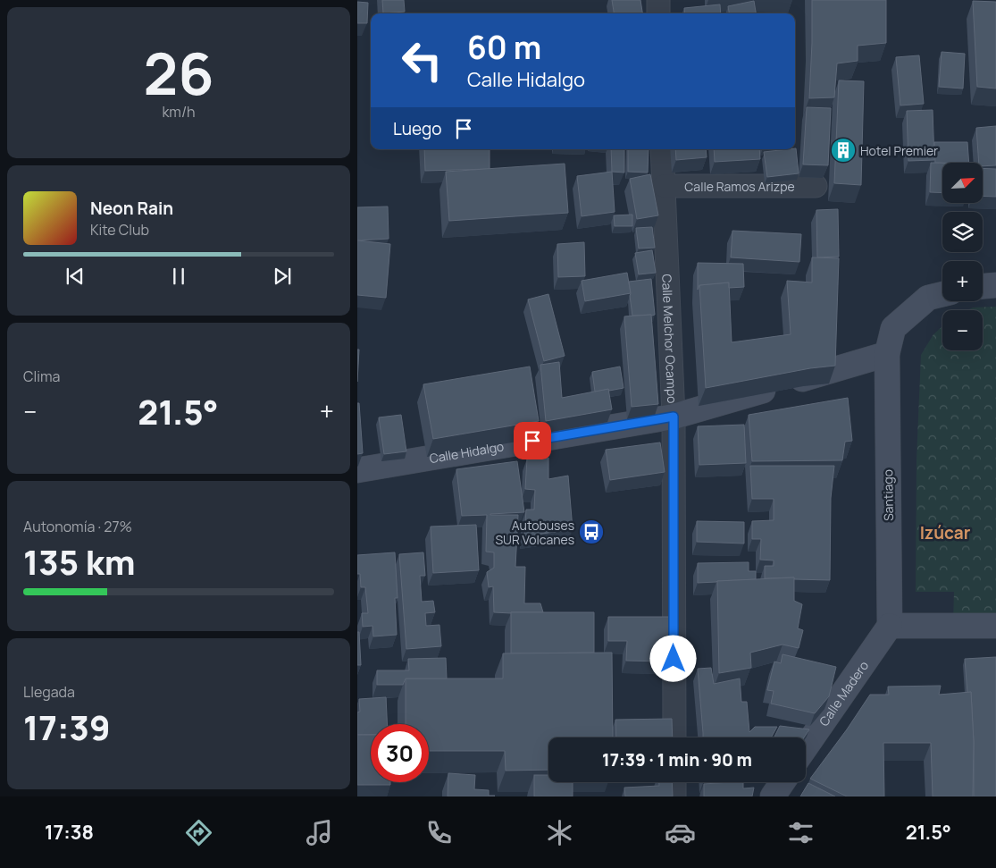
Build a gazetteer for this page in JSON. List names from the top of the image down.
{
  "streets": {
    "street": [
      "Calle Ramos Arizpe",
      "Calle Melchor Ocampo",
      "Calle Hidalgo",
      "Santiago",
      "Calle Madero"
    ]
  },
  "crossings": [
    ["Calle Ramos Arizpe", "Calle Melchor Ocampo"],
    ["Calle Melchor Ocampo", "Calle Hidalgo"],
    ["Calle Hidalgo", "Santiago"],
    ["Santiago", "Calle Madero"]
  ],
  "districts": ["Izúcar"],
  "places": {
    "building": ["Hotel Premier"],
    "bus stop": ["Autobuses SUR Volcanes"]
  },
  "north": "top right",
  "page": {
    "tile": [
      ["26", "km/h"],
      "Clima",
      ["Autonomía · 27%", "135 km"],
      ["Llegada", "17:39"]
    ],
    "turn": ["60 m", "Calle Hidalgo"],
    "then": "Luego",
    "map_buttons": ["+", "−"],
    "song": ["Neon Rain", "Kite Club"],
    "heat": ["−", "21.5°", "+"],
    "limit": "30",
    "trip": "17:39 · 1 min · 90 m",
    "tabs": ["17:38", "21.5°"]
  }
}
